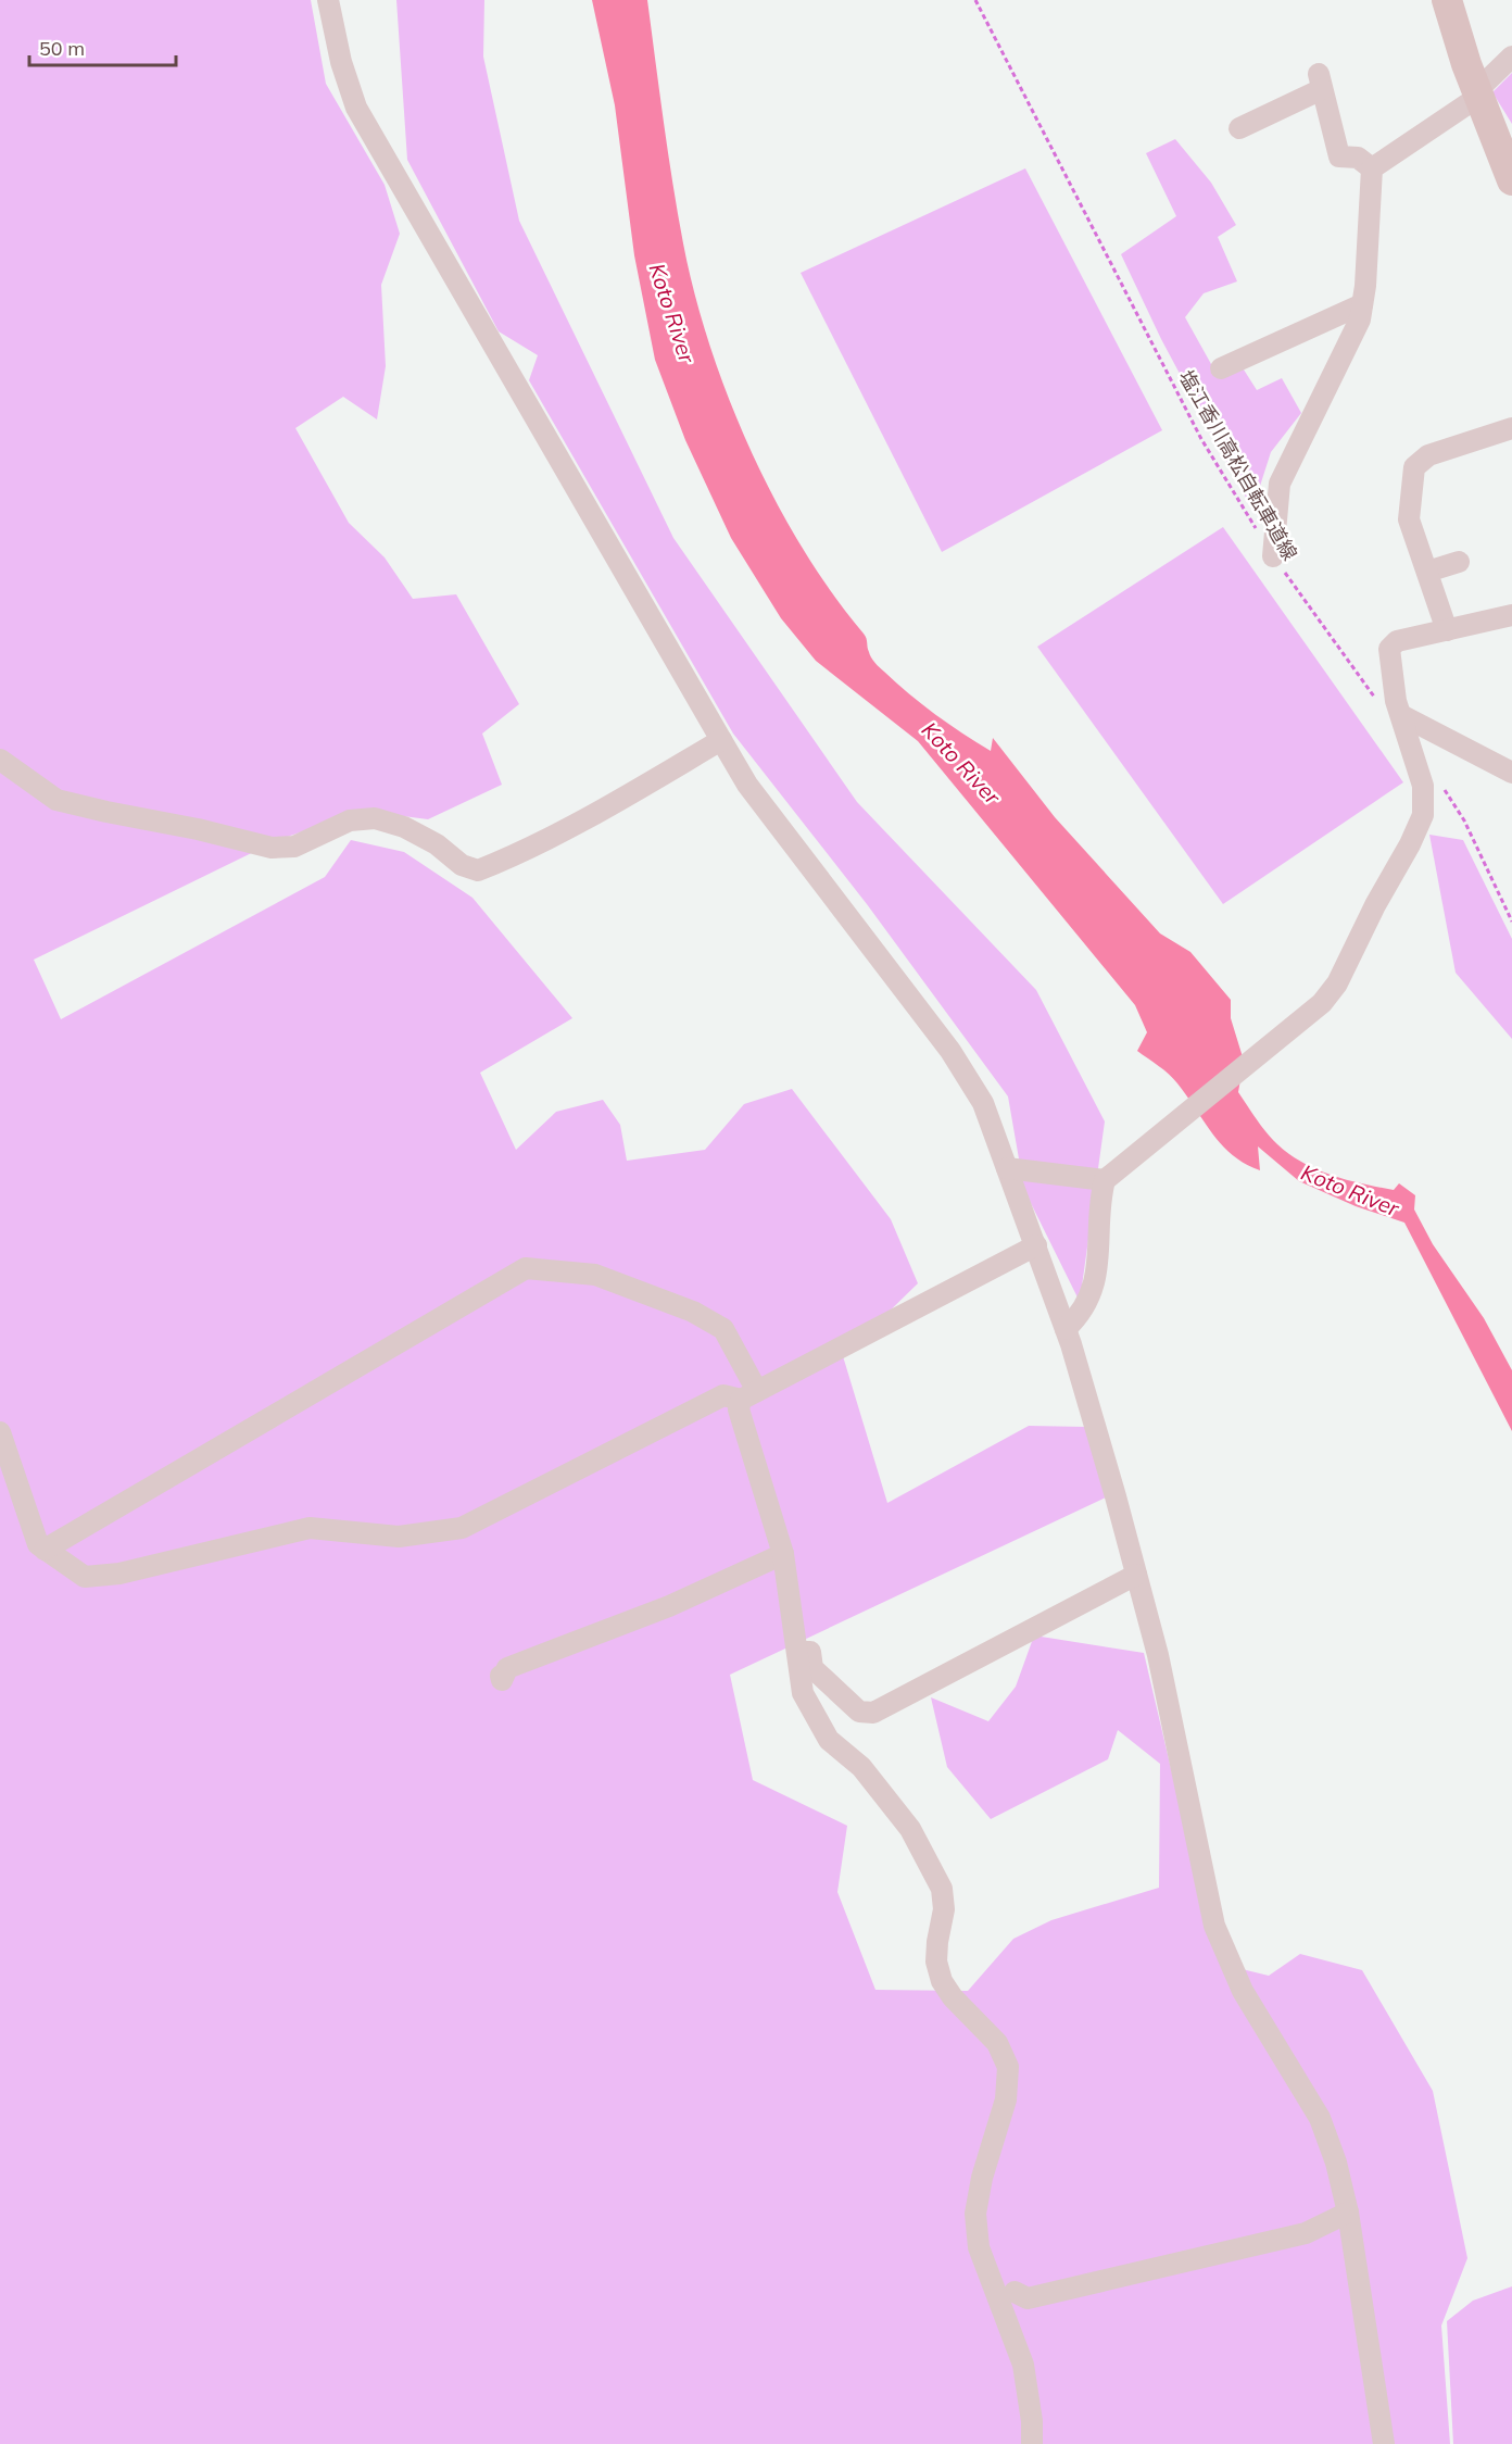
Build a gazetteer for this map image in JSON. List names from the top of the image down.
{
  "streets": {
    "path": ["塩江香川高松自転車道線"]
  },
  "water": ["Koto River"],
  "scale_bar": "50 m"
}
